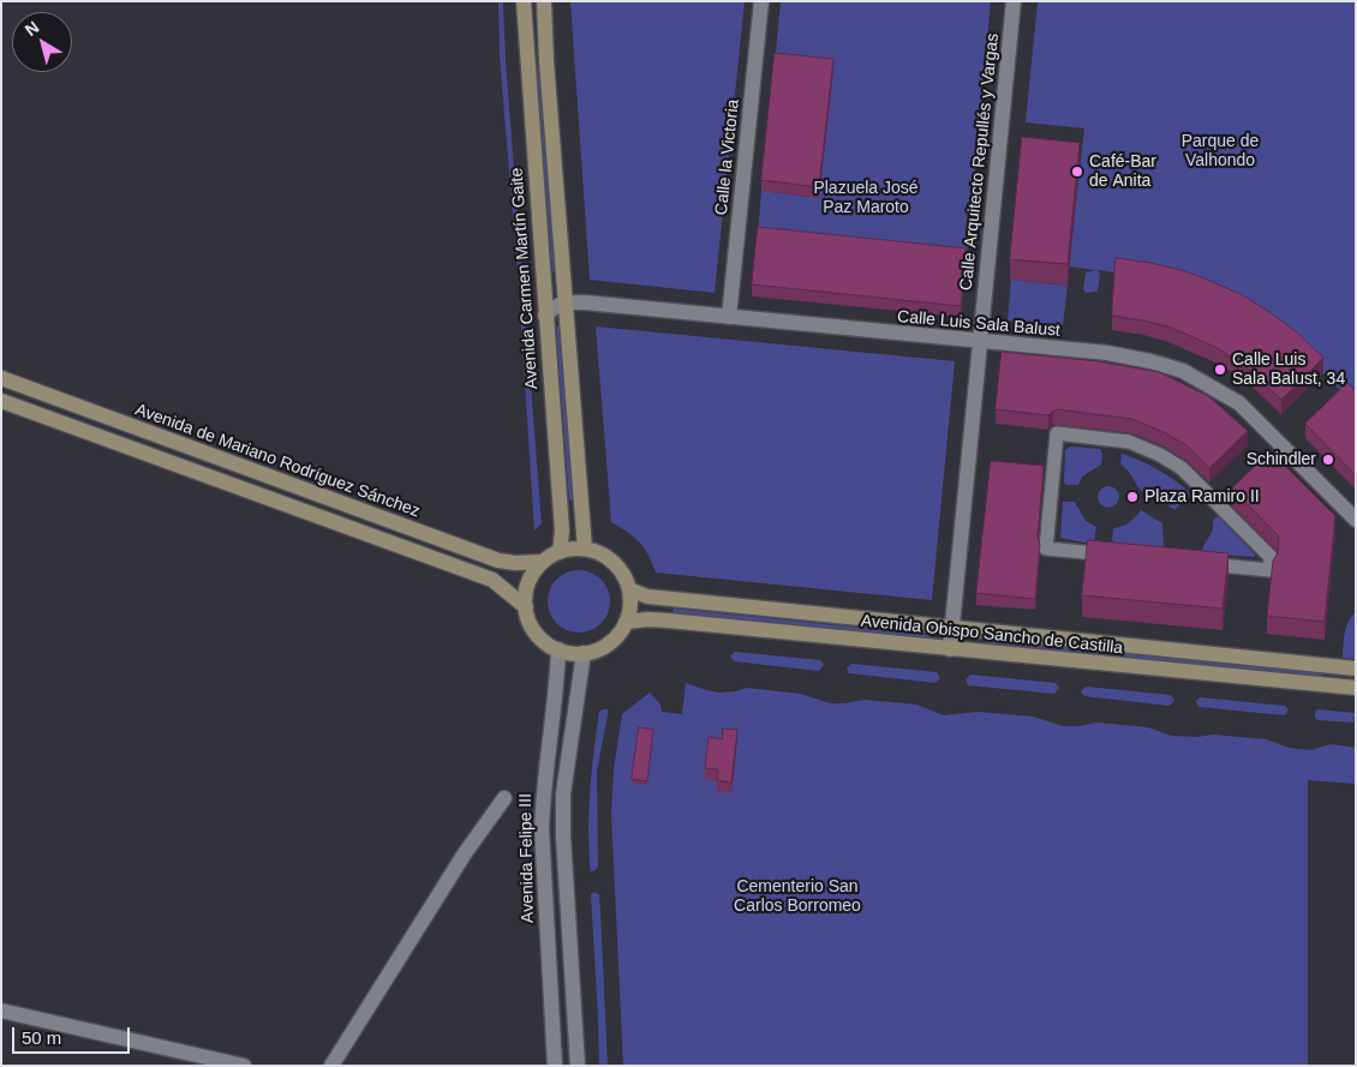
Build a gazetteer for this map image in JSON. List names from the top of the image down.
{
  "streets": {
    "main road": ["Avenida Carmen Martín Gaite", "Avenida de Mariano Rodríguez Sánchez", "Avenida Obispo Sancho de Castilla"],
    "street": [
      "Calle la Victoria",
      "Calle Arquitecto Repullés y Vargas",
      "Calle Luis Sala Balust",
      "Avenida Felipe III"
    ]
  },
  "crossings": [
    ["Calle la Victoria", "Calle Luis Sala Balust"],
    ["Calle Arquitecto Repullés y Vargas", "Calle Luis Sala Balust"],
    ["Calle Arquitecto Repullés y Vargas", "Avenida Obispo Sancho de Castilla"],
    ["Avenida Carmen Martín Gaite", "Avenida de Mariano Rodríguez Sánchez"],
    ["Avenida Carmen Martín Gaite", "Avenida Obispo Sancho de Castilla"],
    ["Avenida Carmen Martín Gaite", "Avenida Felipe III"],
    ["Avenida de Mariano Rodríguez Sánchez", "Avenida Obispo Sancho de Castilla"],
    ["Avenida de Mariano Rodríguez Sánchez", "Avenida Felipe III"],
    ["Avenida Obispo Sancho de Castilla", "Avenida Felipe III"]
  ],
  "parks": ["Parque de Valhondo", "Plazuela José Paz Maroto", "Cementerio San Carlos Borromeo"],
  "places": [
    "Café-Bar de Anita",
    "Calle Luis Sala Balust, 34",
    "Schindler",
    "Plaza Ramiro II"
  ],
  "scale_bar": "50 m",
  "north": "top left"
}
